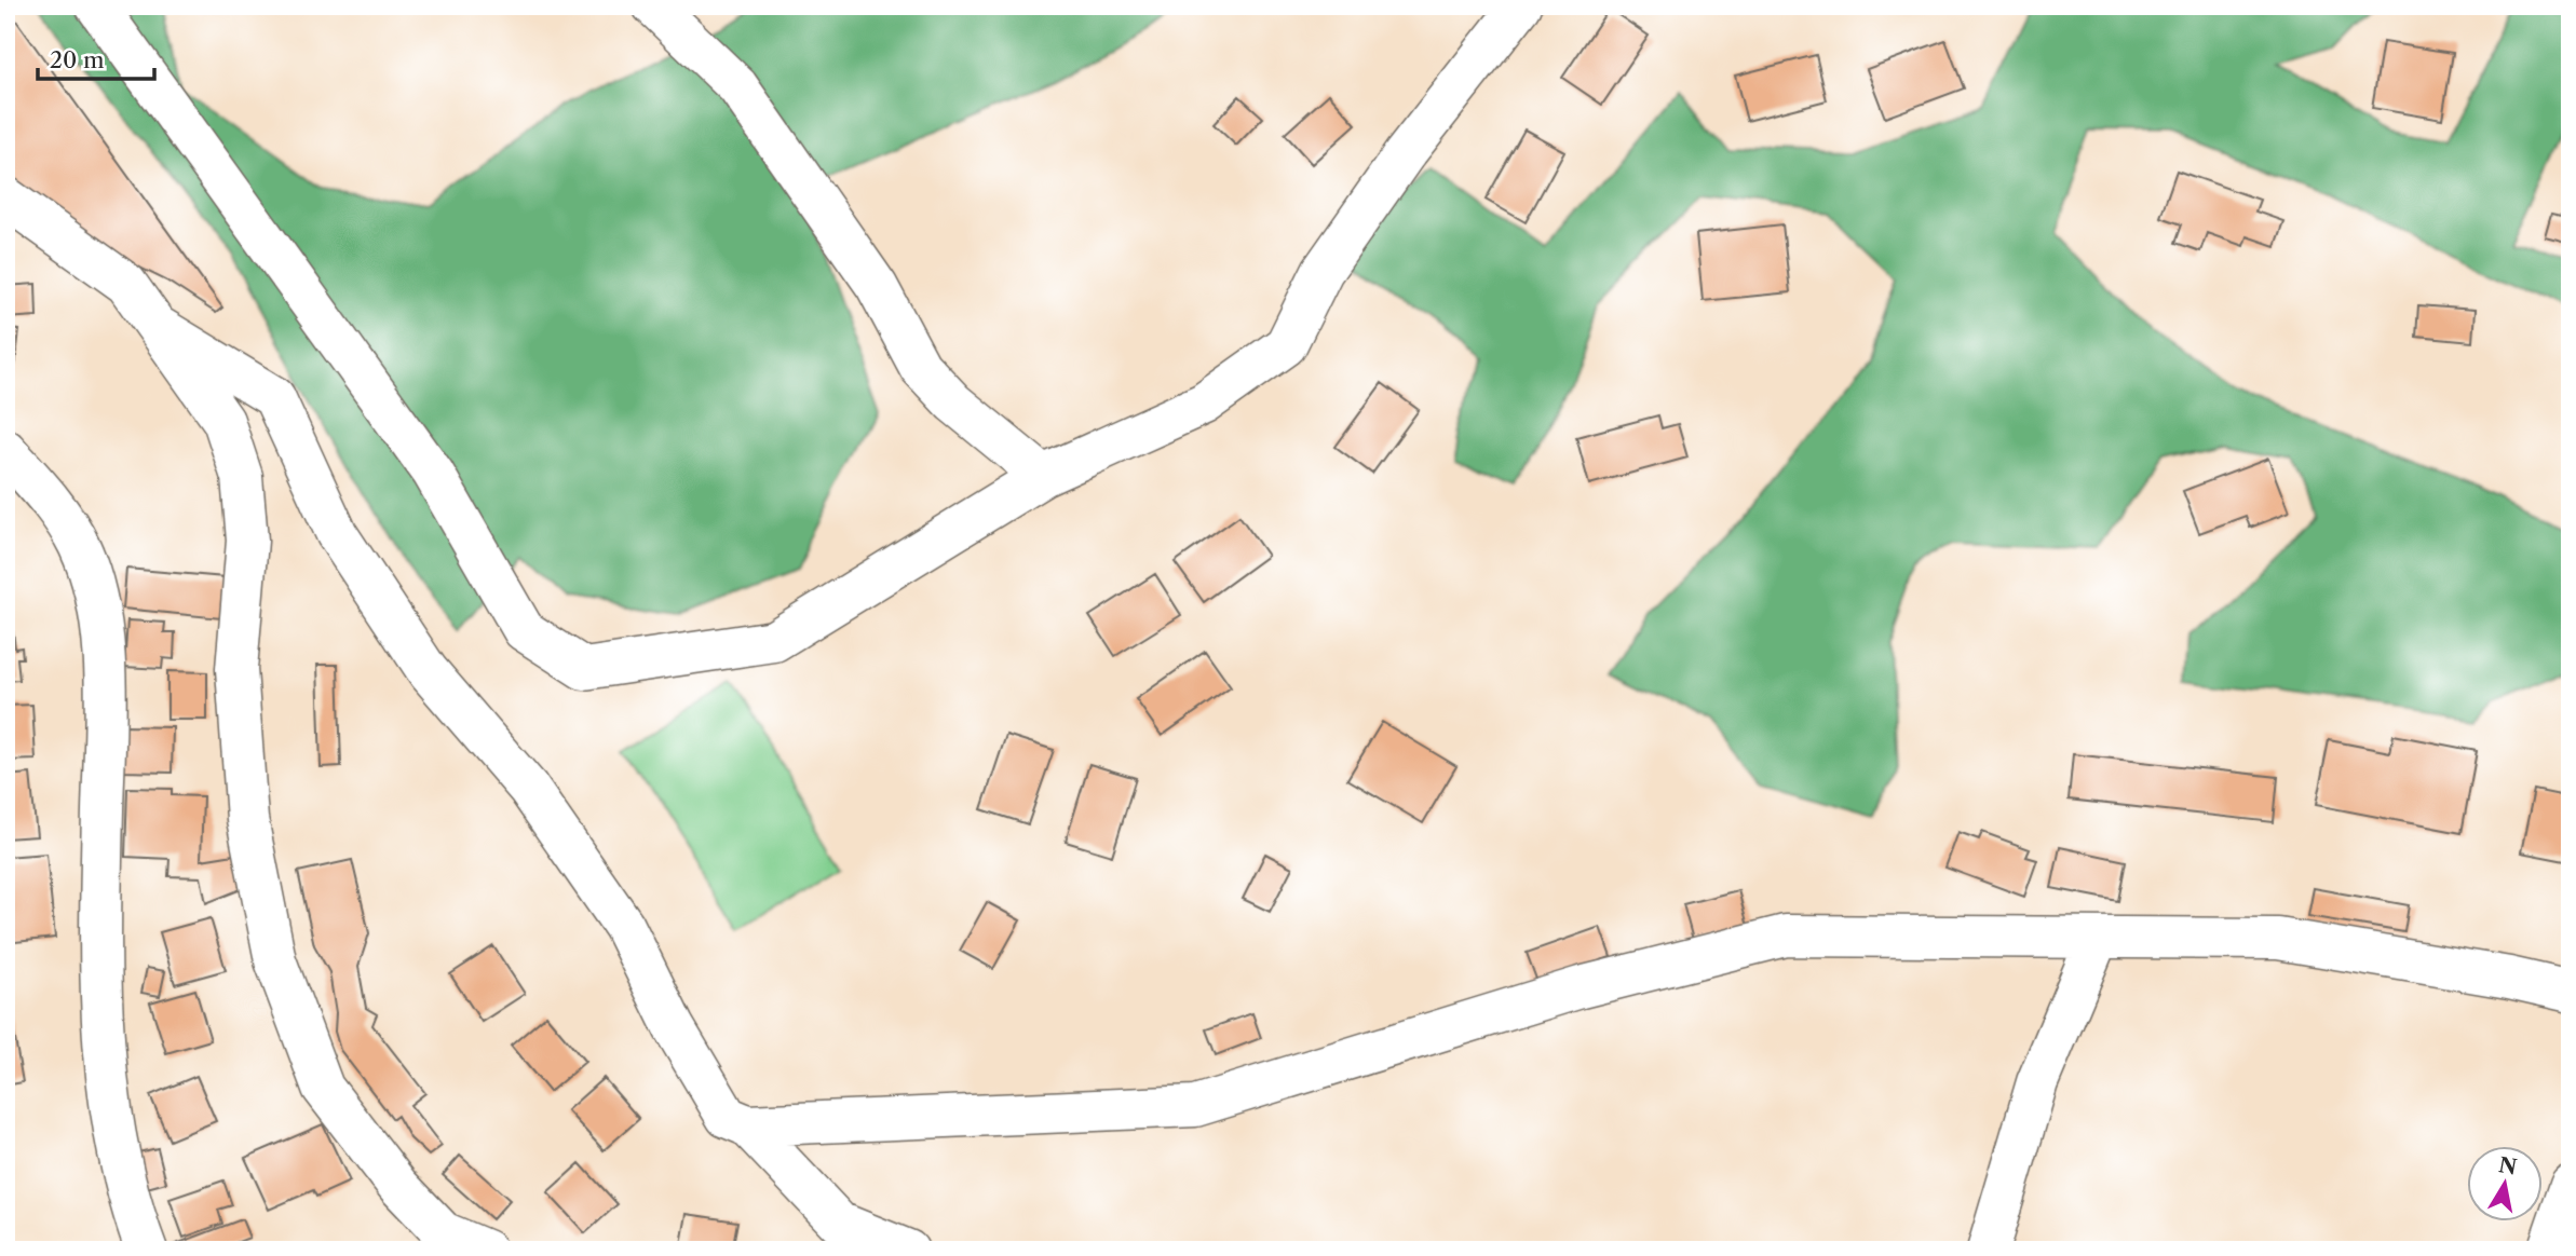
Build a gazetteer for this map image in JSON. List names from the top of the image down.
{
  "scale_bar": "20 m",
  "north": "top"
}
